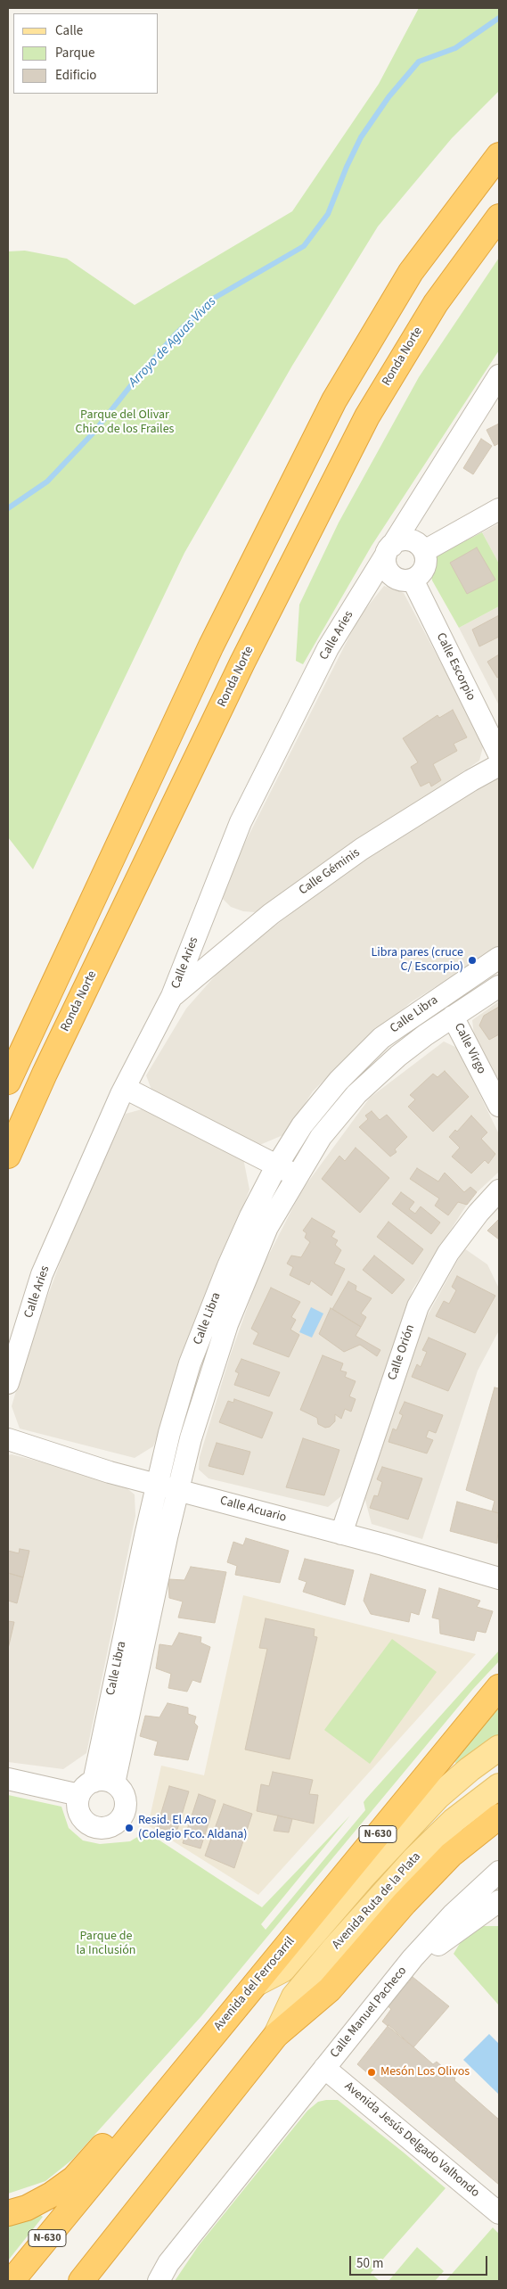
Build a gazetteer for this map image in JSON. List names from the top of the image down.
{
  "streets": {
    "highway": ["Ronda Norte", "N-630", "Avenida del Ferrocarril"],
    "main road": ["Avenida Ruta de la Plata"],
    "street": [
      "Calle Aries",
      "Calle Escorpio",
      "Calle Géminis",
      "Calle Libra",
      "Calle Virgo",
      "Calle Orión",
      "Calle Acuario",
      "Calle Manuel Pacheco",
      "Avenida Jesús Delgado Valhondo"
    ]
  },
  "crossings": [
    ["Calle Aries", "Calle Escorpio"],
    ["Calle Aries", "Calle Géminis"],
    ["Calle Libra", "Calle Virgo"],
    ["Calle Libra", "Calle Acuario"],
    ["Calle Orión", "Calle Acuario"],
    ["Avenida Ruta de la Plata", "Avenida del Ferrocarril"],
    ["Calle Manuel Pacheco", "Avenida Jesús Delgado Valhondo"]
  ],
  "water": ["Arroyo de Aguas Vivas"],
  "parks": ["Parque del Olivar Chico de los Frailes", "Parque de la Inclusión"],
  "places": ["Libra pares (cruce C/ Escorpio)", "Resid. El Arco (Colegio Fco. Aldana)", "Mesón Los Olivos"],
  "legend": ["Calle", "Parque", "Edificio"],
  "scale_bar": "50 m"
}
